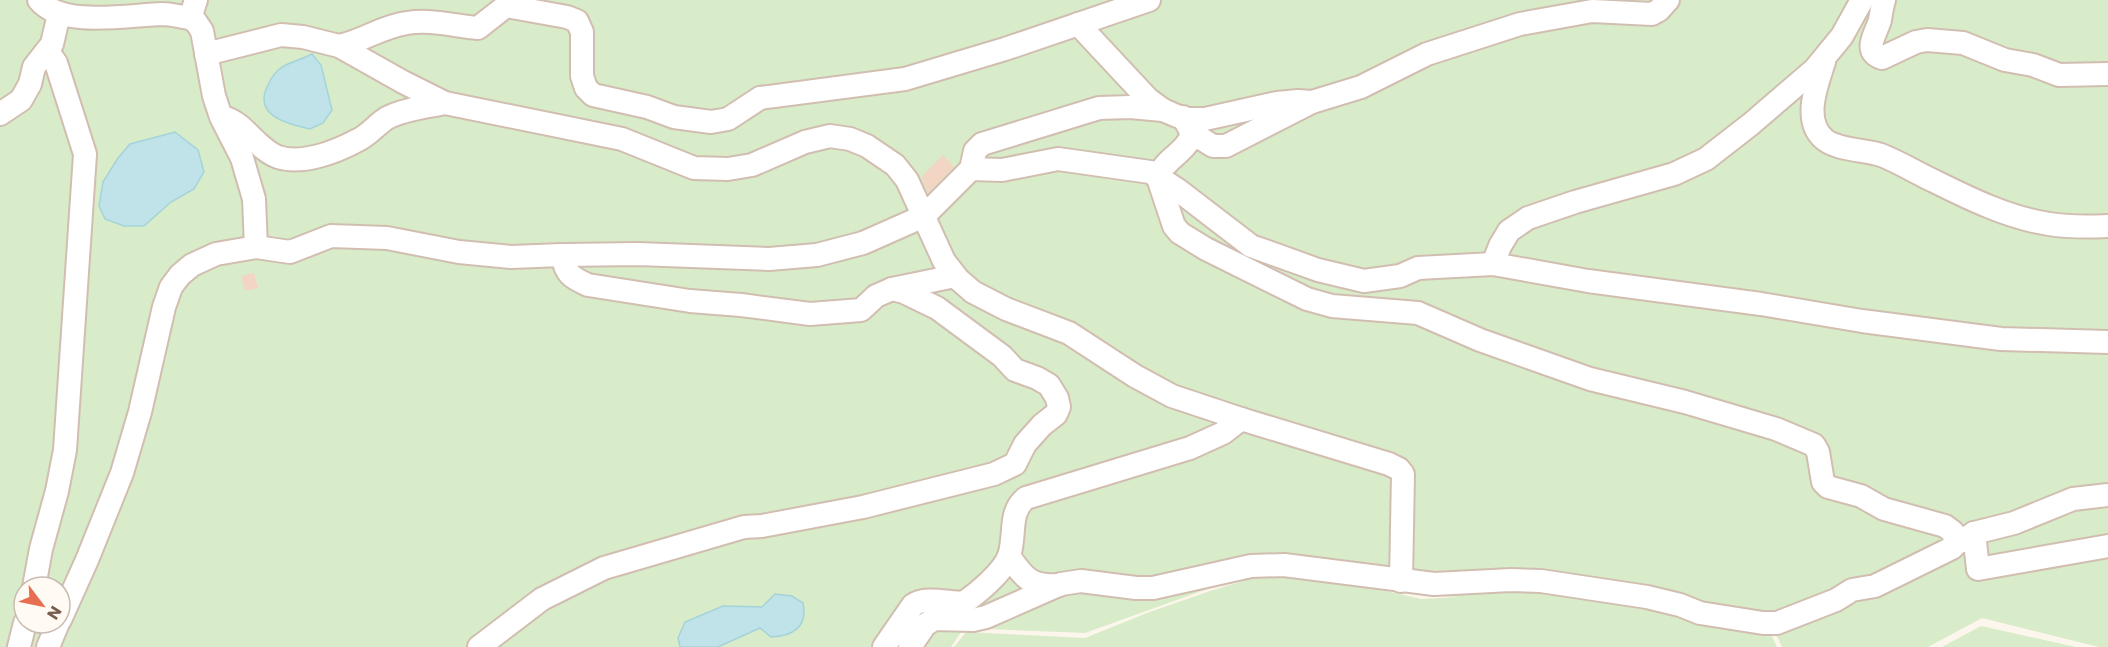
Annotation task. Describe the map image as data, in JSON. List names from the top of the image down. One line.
{"north":"bottom right"}
